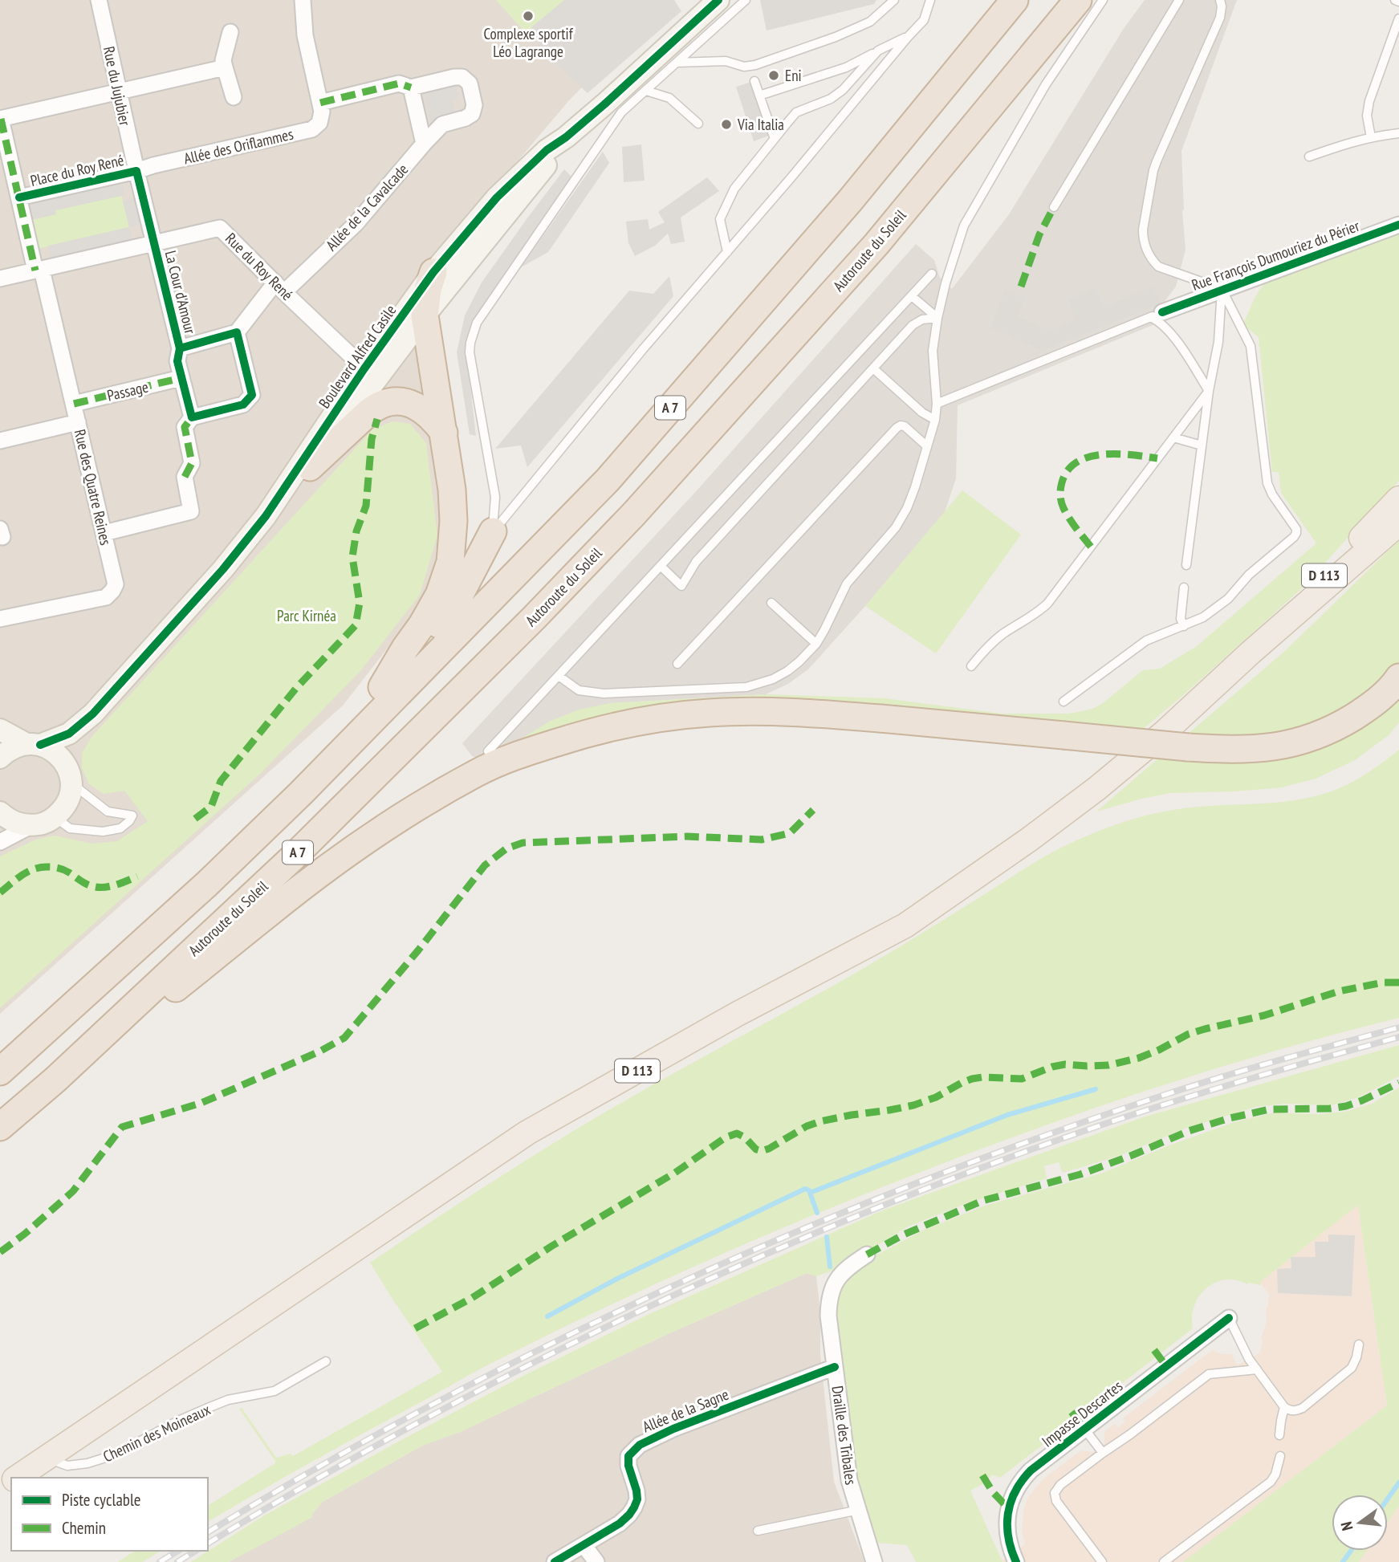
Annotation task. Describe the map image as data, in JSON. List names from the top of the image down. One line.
{"streets":{"highway":["Autoroute du Soleil","A 7"],"main road":["D 113"],"street":["Rue du Jujubier","Allée des Oriflammes","Place du Roy René","Allée de la Cavalcade","Rue François Dumouriez du Périer","Rue du Roy René","La Cour d'Amour","Boulevard Alfred Casile","Passage","Rue des Quatre Reines","Allée de la Sagne","Impasse Descartes","Draille des Tribales"],"lane":["Chemin des Moineaux"]},"crossings":[["Rue du Jujubier","Allée des Oriflammes"],["Rue du Jujubier","Place du Roy René"],["Allée des Oriflammes","Place du Roy René"],["Place du Roy René","Rue du Roy René"],["Place du Roy René","La Cour d'Amour"],["Place du Roy René","Rue des Quatre Reines"],["Allée de la Cavalcade","Rue du Roy René"],["Allée de la Cavalcade","La Cour d'Amour"],["Rue du Roy René","La Cour d'Amour"],["Rue du Roy René","Boulevard Alfred Casile"],["Rue du Roy René","Rue des Quatre Reines"],["La Cour d'Amour","Passage"],["Passage","Rue des Quatre Reines"],["D 113","Chemin des Moineaux"],["Allée de la Sagne","Draille des Tribales"]],"parks":["Parc Kirnéa"],"places":["Complexe sportif Léo Lagrange","Eni","Via Italia"],"legend":["Piste cyclable","Chemin"],"north":"left"}
